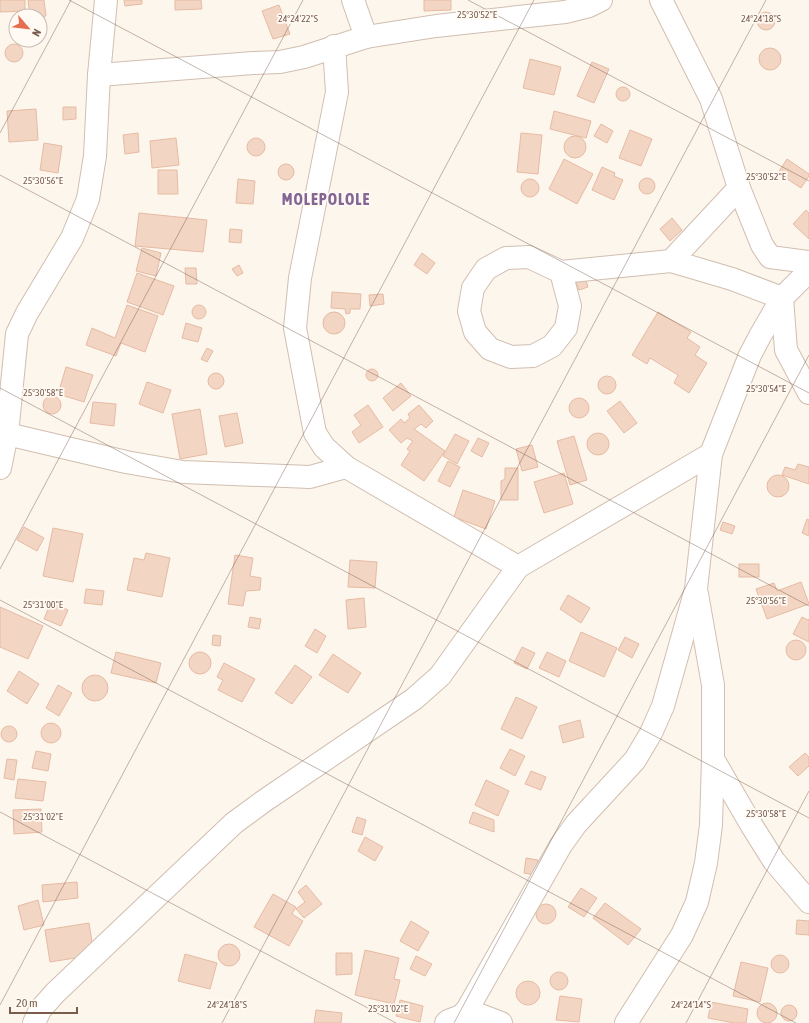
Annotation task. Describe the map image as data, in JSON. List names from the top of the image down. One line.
{"districts":["MOLEPOLOLE"],"scale_bar":"20 m","north":"bottom right","coordinates":["25°30'52\"E","24°24'22\"S","24°24'18\"S","25°30'56\"E","25°30'54\"E","25°30'58\"E","25°31'00\"E","25°31'02\"E","24°24'14\"S"]}
